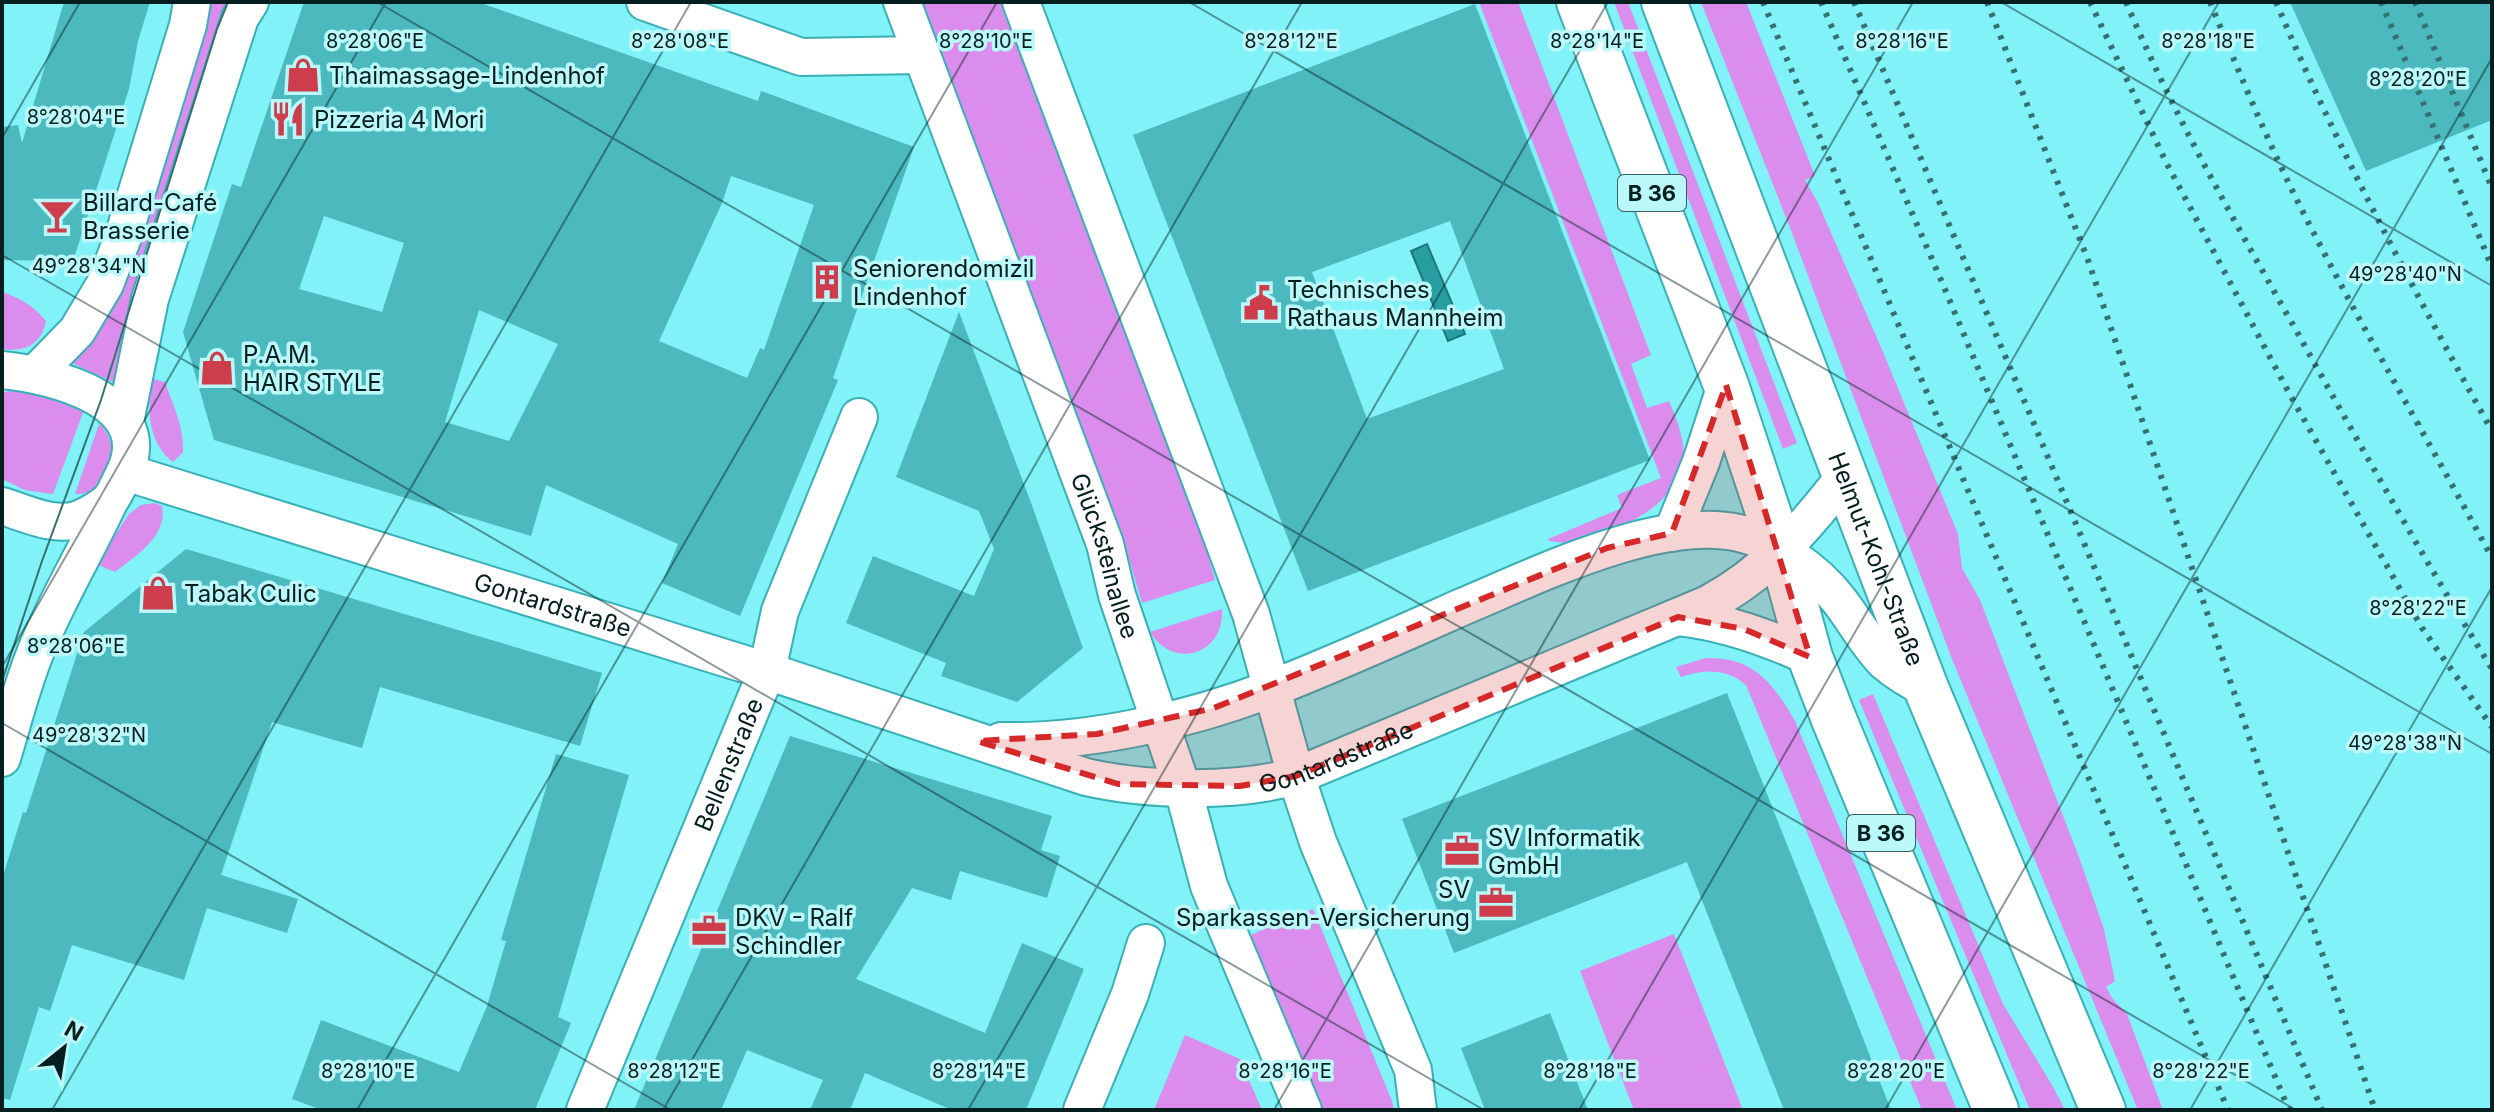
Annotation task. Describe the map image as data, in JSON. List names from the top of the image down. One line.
{"streets":{"main road":["B 36","Helmut-Kohl-Straße"],"street":["Glücksteinallee","Gontardstraße","Bellenstraße"]},"crossings":[["B 36","Gontardstraße"],["Glücksteinallee","Gontardstraße"],["Helmut-Kohl-Straße","Gontardstraße"],["Gontardstraße","Bellenstraße"]],"places":{"shop":["Thaimassage-Lindenhof","P.A.M. HAIR STYLE","Tabak Culic"],"restaurant":["Pizzeria 4 Mori"],"bar":["Billard-Café Brasserie"],"building":["Seniorendomizil Lindenhof"],"public building":["Technisches Rathaus Mannheim"],"office":["SV Informatik GmbH","SV Sparkassen-Versicherung","DKV - Ralf Schindler"]},"north":"top right","coordinates":["8°28'06\"E","8°28'08\"E","8°28'12\"E","8°28'14\"E","8°28'18\"E","8°28'10\"E","8°28'16\"E","8°28'20\"E","8°28'04\"E","49°28'34\"N","49°28'40\"N","8°28'22\"E","49°28'32\"N","49°28'38\"N"]}
